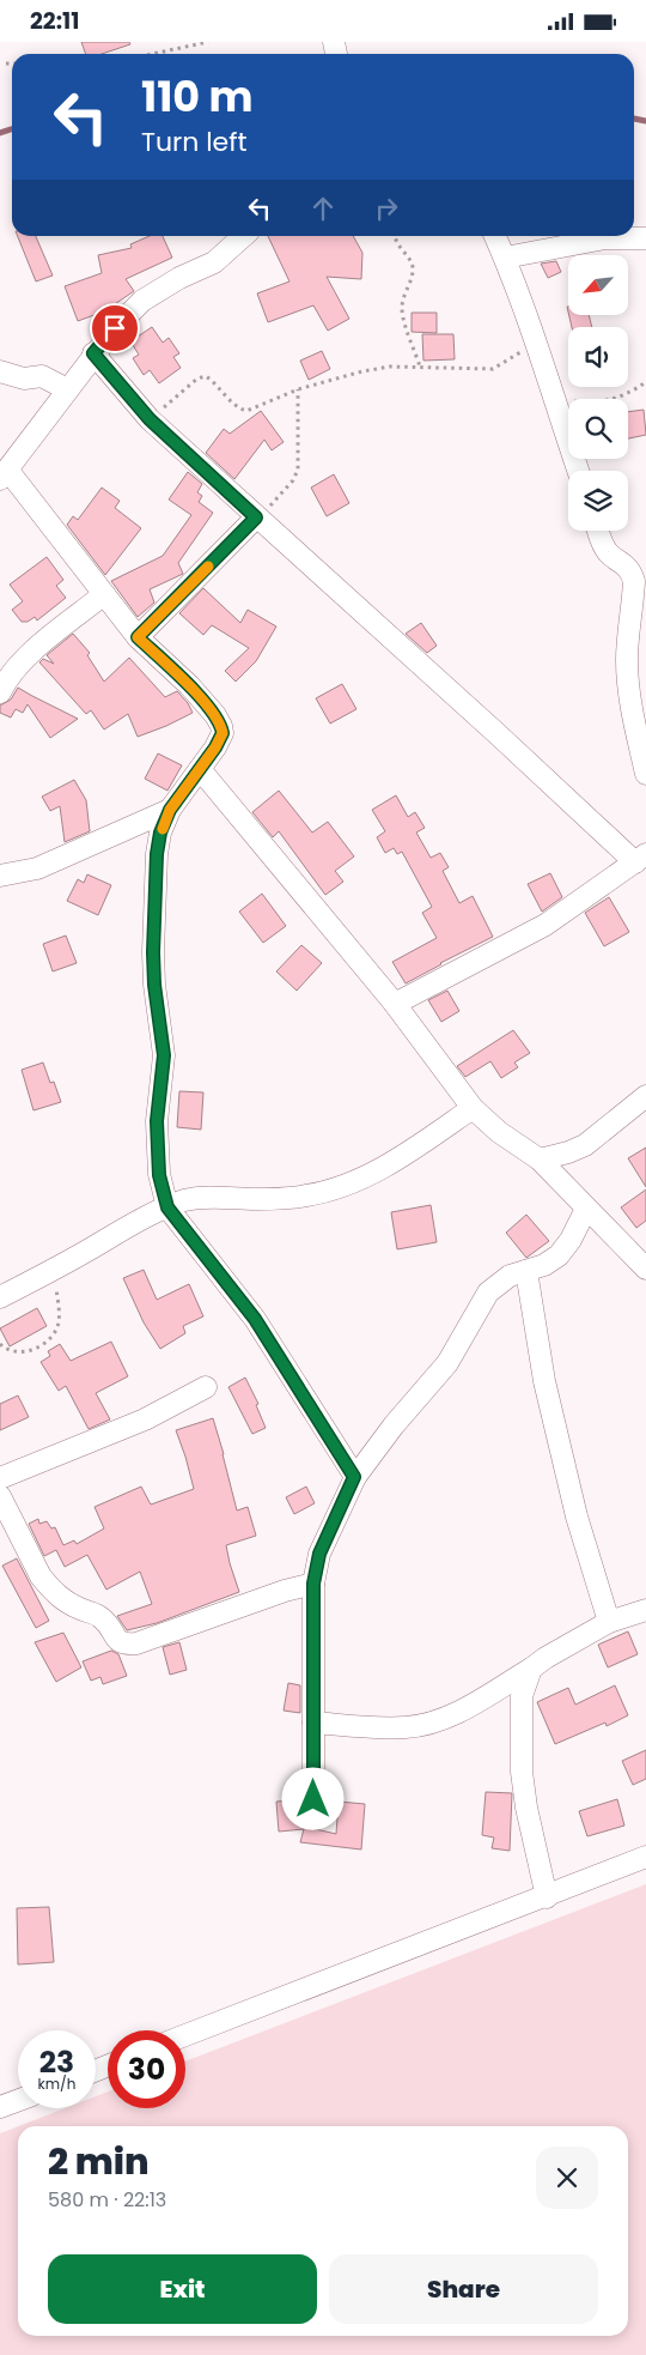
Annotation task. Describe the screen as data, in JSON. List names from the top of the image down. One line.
{"north":"bottom left","page":{"status":"22:11","turn":["110 m","Turn left"],"speed":"23 km/h","limit":"30","heading":["2 min","580 m · 22:13"],"buttons":["Exit","Share"]}}
